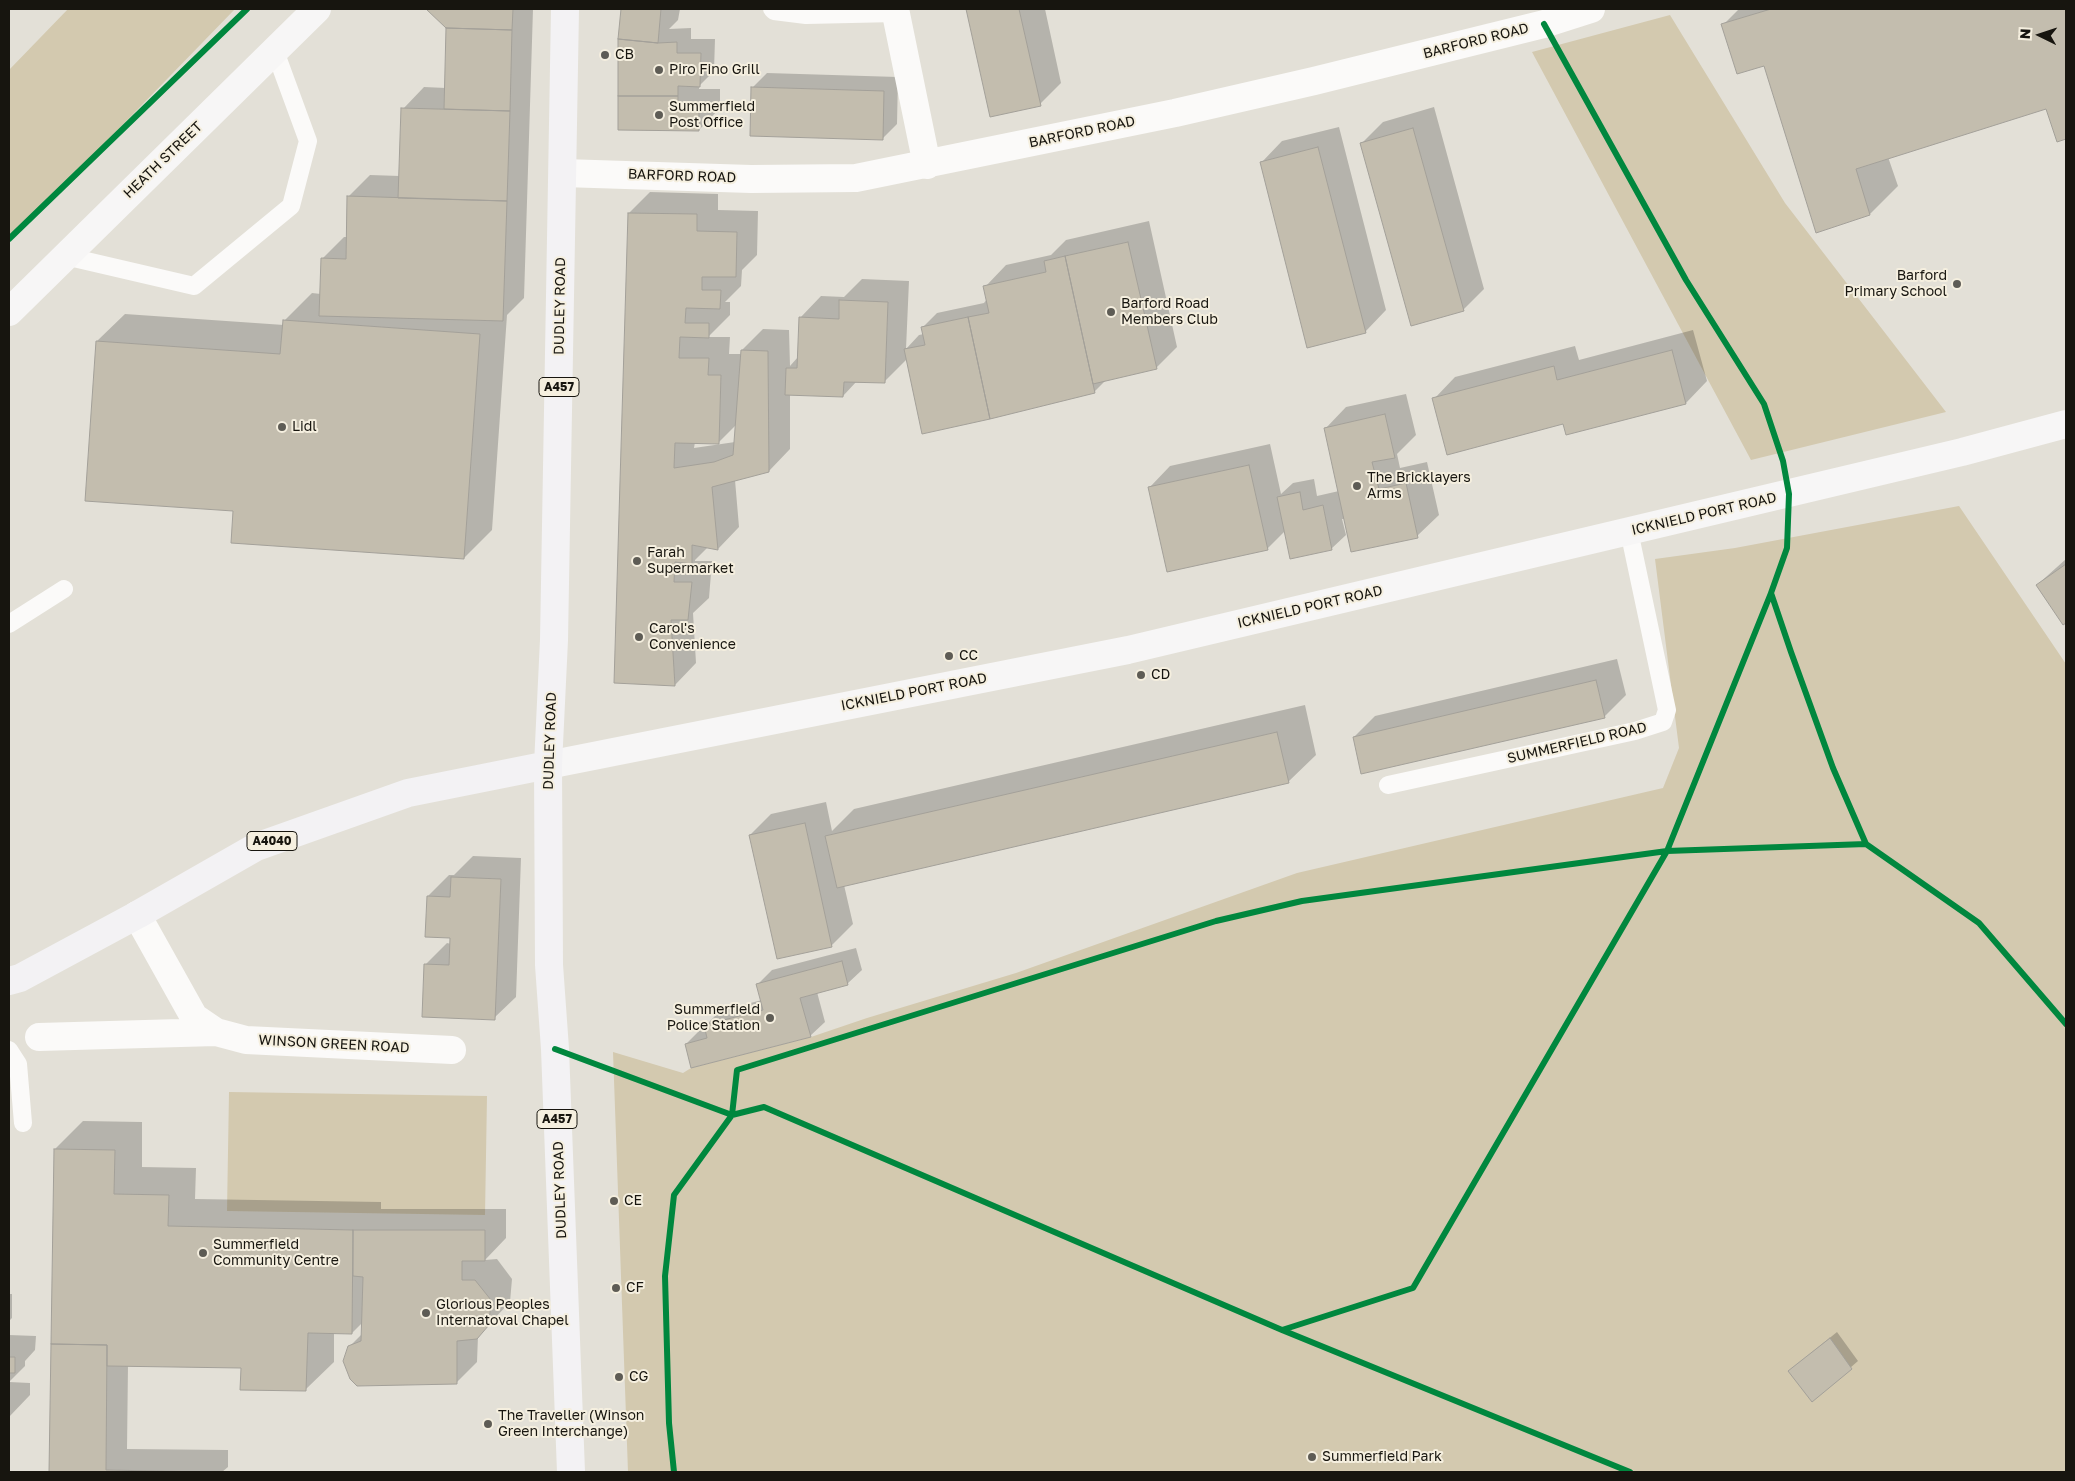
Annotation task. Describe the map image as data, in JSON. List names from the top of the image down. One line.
{"streets":{"main road":["HEATH STREET","DUDLEY ROAD","A457","ICKNIELD PORT ROAD","A4040"],"street":["BARFORD ROAD","WINSON GREEN ROAD"],"lane":["SUMMERFIELD ROAD"]},"crossings":[["BARFORD ROAD","DUDLEY ROAD"],["DUDLEY ROAD","ICKNIELD PORT ROAD"],["DUDLEY ROAD","A4040"],["ICKNIELD PORT ROAD","SUMMERFIELD ROAD"],["ICKNIELD PORT ROAD","A4040"],["A4040","WINSON GREEN ROAD"]],"places":["CB","Piro Fino Grill","Summerfield Post Office","Barford Primary School","Barford Road Members Club","Lidl","The Bricklayers Arms","Farah Supermarket","Carol's Convenience","CC","CD","Summerfield Police Station","CE","Summerfield Community Centre","CF","Glorious Peoples Internatoval Chapel","CG","The Traveller (Winson Green Interchange)","Summerfield Park"],"north":"left"}
